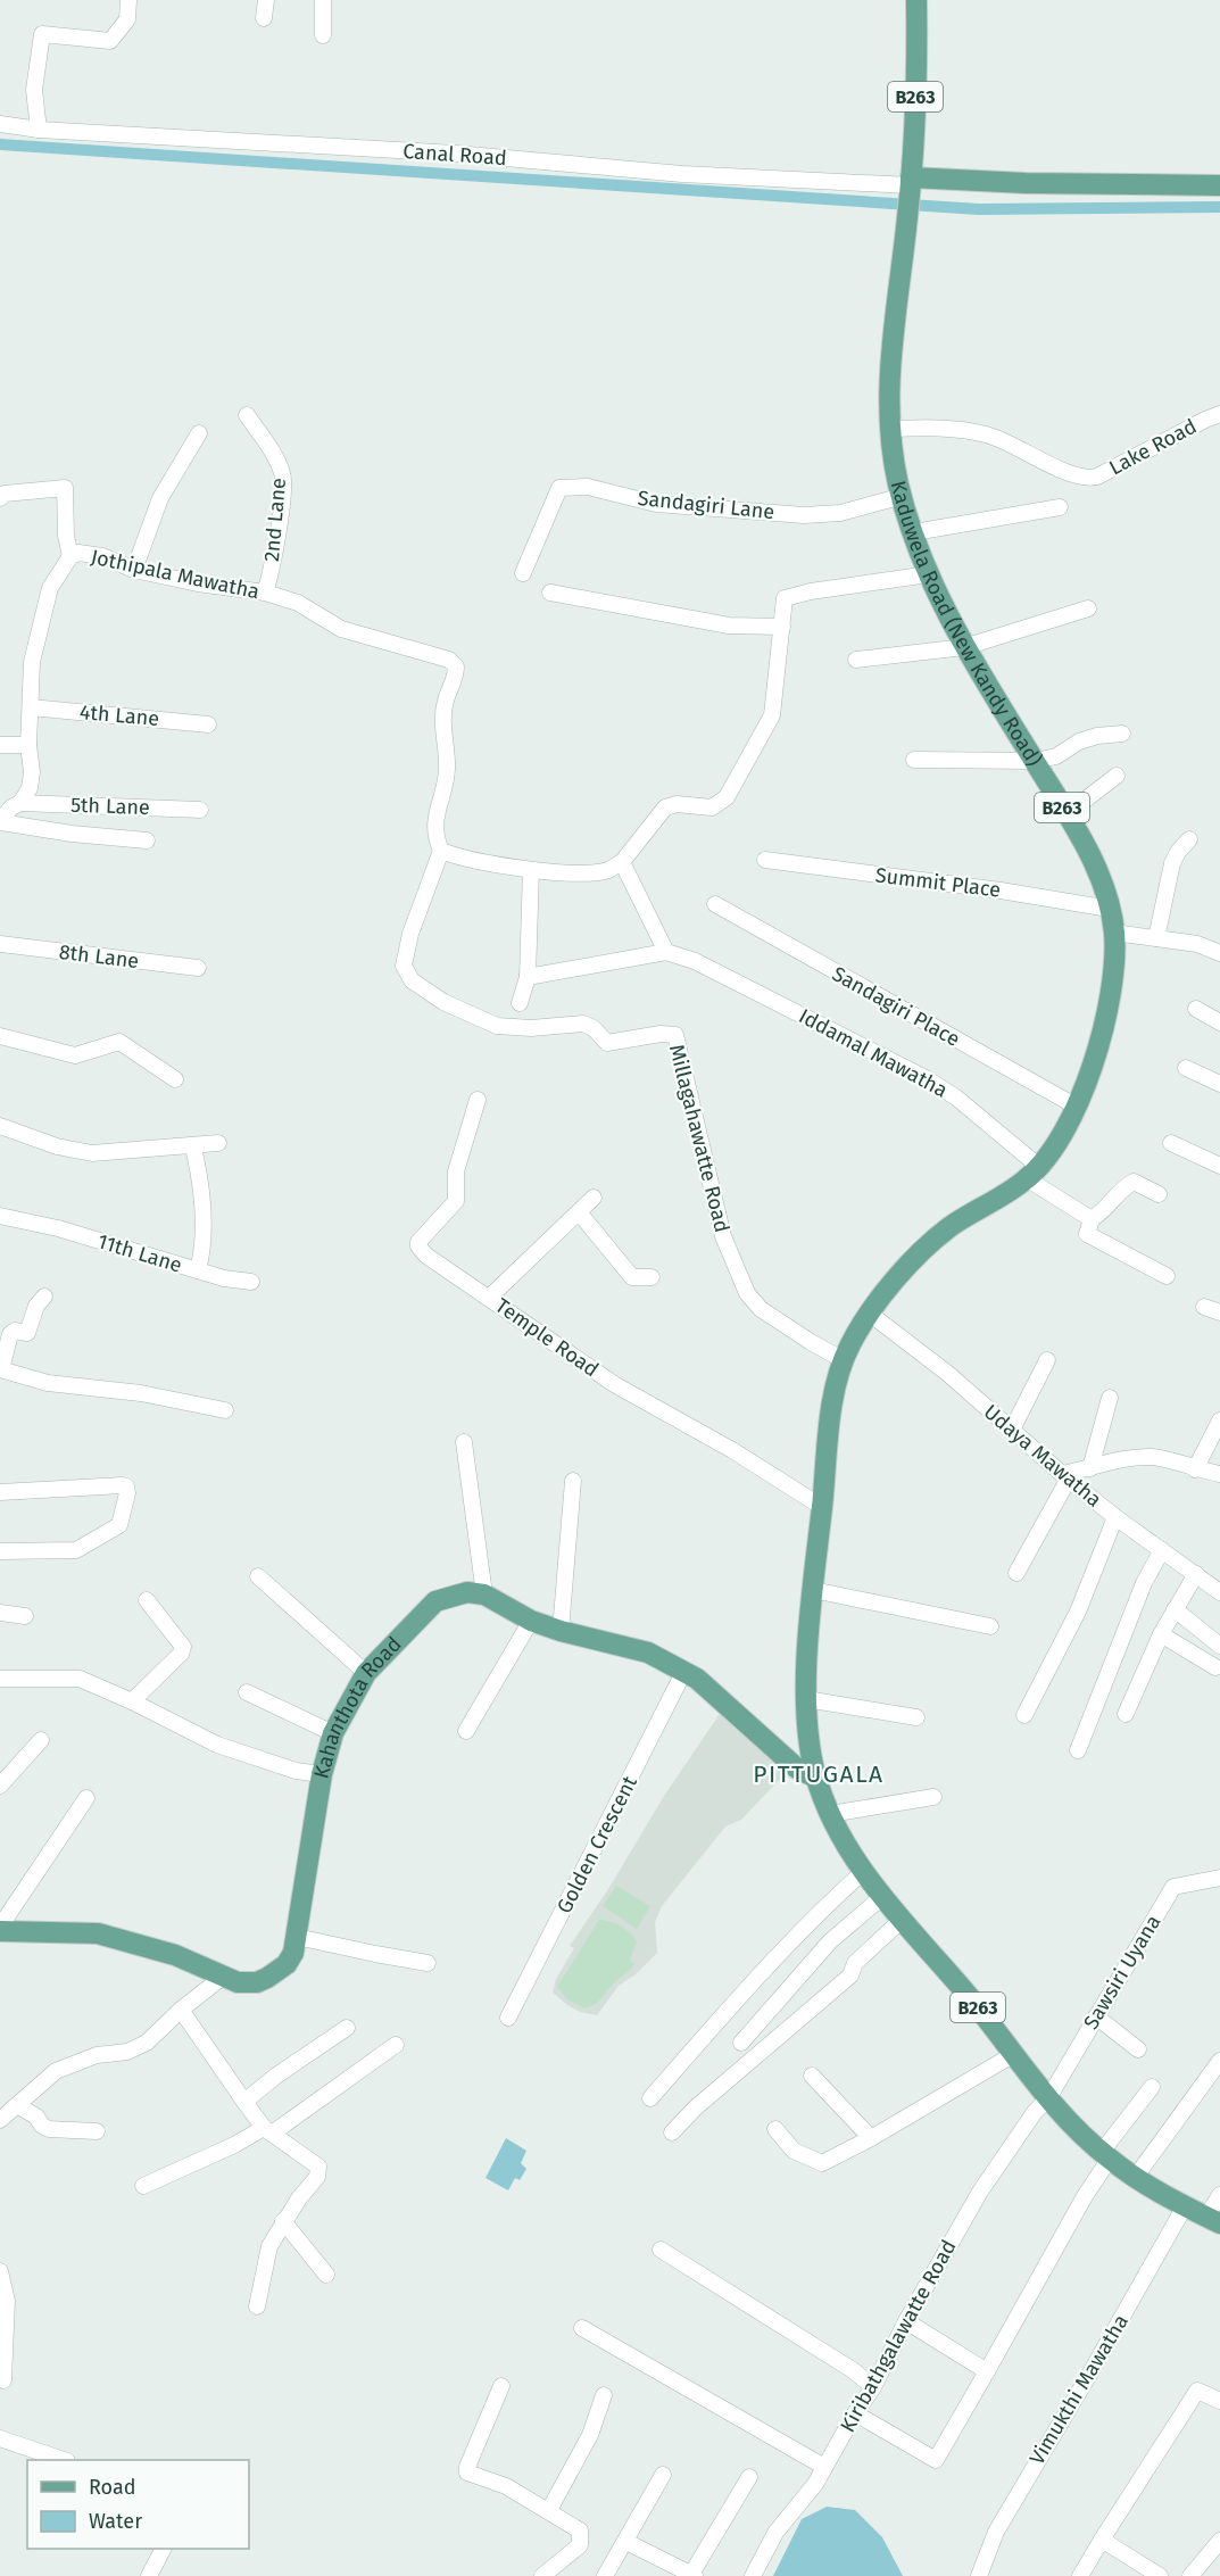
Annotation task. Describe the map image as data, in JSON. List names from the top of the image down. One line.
{"streets":{"main road":["B263","Kaduwela Road (New Kandy Road)","Kahanthota Road"],"street":["Canal Road","Lake Road","Sandagiri Lane","2nd Lane","Jothipala Mawatha","4th Lane","5th Lane","Summit Place","8th Lane","Sandagiri Place","Iddamal Mawatha","Millagahawatte Road","11th Lane","Temple Road","Udaya Mawatha","Golden Crescent","Sawsiri Uyana","Kiribathgalawatte Road","Vimukthi Mawatha"]},"crossings":[["Canal Road","Kaduwela Road (New Kandy Road)"],["Lake Road","Kaduwela Road (New Kandy Road)"],["Sandagiri Lane","Kaduwela Road (New Kandy Road)"],["2nd Lane","Jothipala Mawatha"],["Jothipala Mawatha","4th Lane"],["Jothipala Mawatha","5th Lane"],["Jothipala Mawatha","Millagahawatte Road"],["Kaduwela Road (New Kandy Road)","Summit Place"],["Kaduwela Road (New Kandy Road)","Sandagiri Place"],["Kaduwela Road (New Kandy Road)","Iddamal Mawatha"],["Kaduwela Road (New Kandy Road)","Millagahawatte Road"],["Kaduwela Road (New Kandy Road)","Temple Road"],["Kaduwela Road (New Kandy Road)","Udaya Mawatha"],["Kaduwela Road (New Kandy Road)","Sawsiri Uyana"],["Kaduwela Road (New Kandy Road)","Kiribathgalawatte Road"],["Kaduwela Road (New Kandy Road)","Vimukthi Mawatha"],["Sawsiri Uyana","Kiribathgalawatte Road"]],"districts":["PITTUGALA"],"legend":["Road","Water"]}
